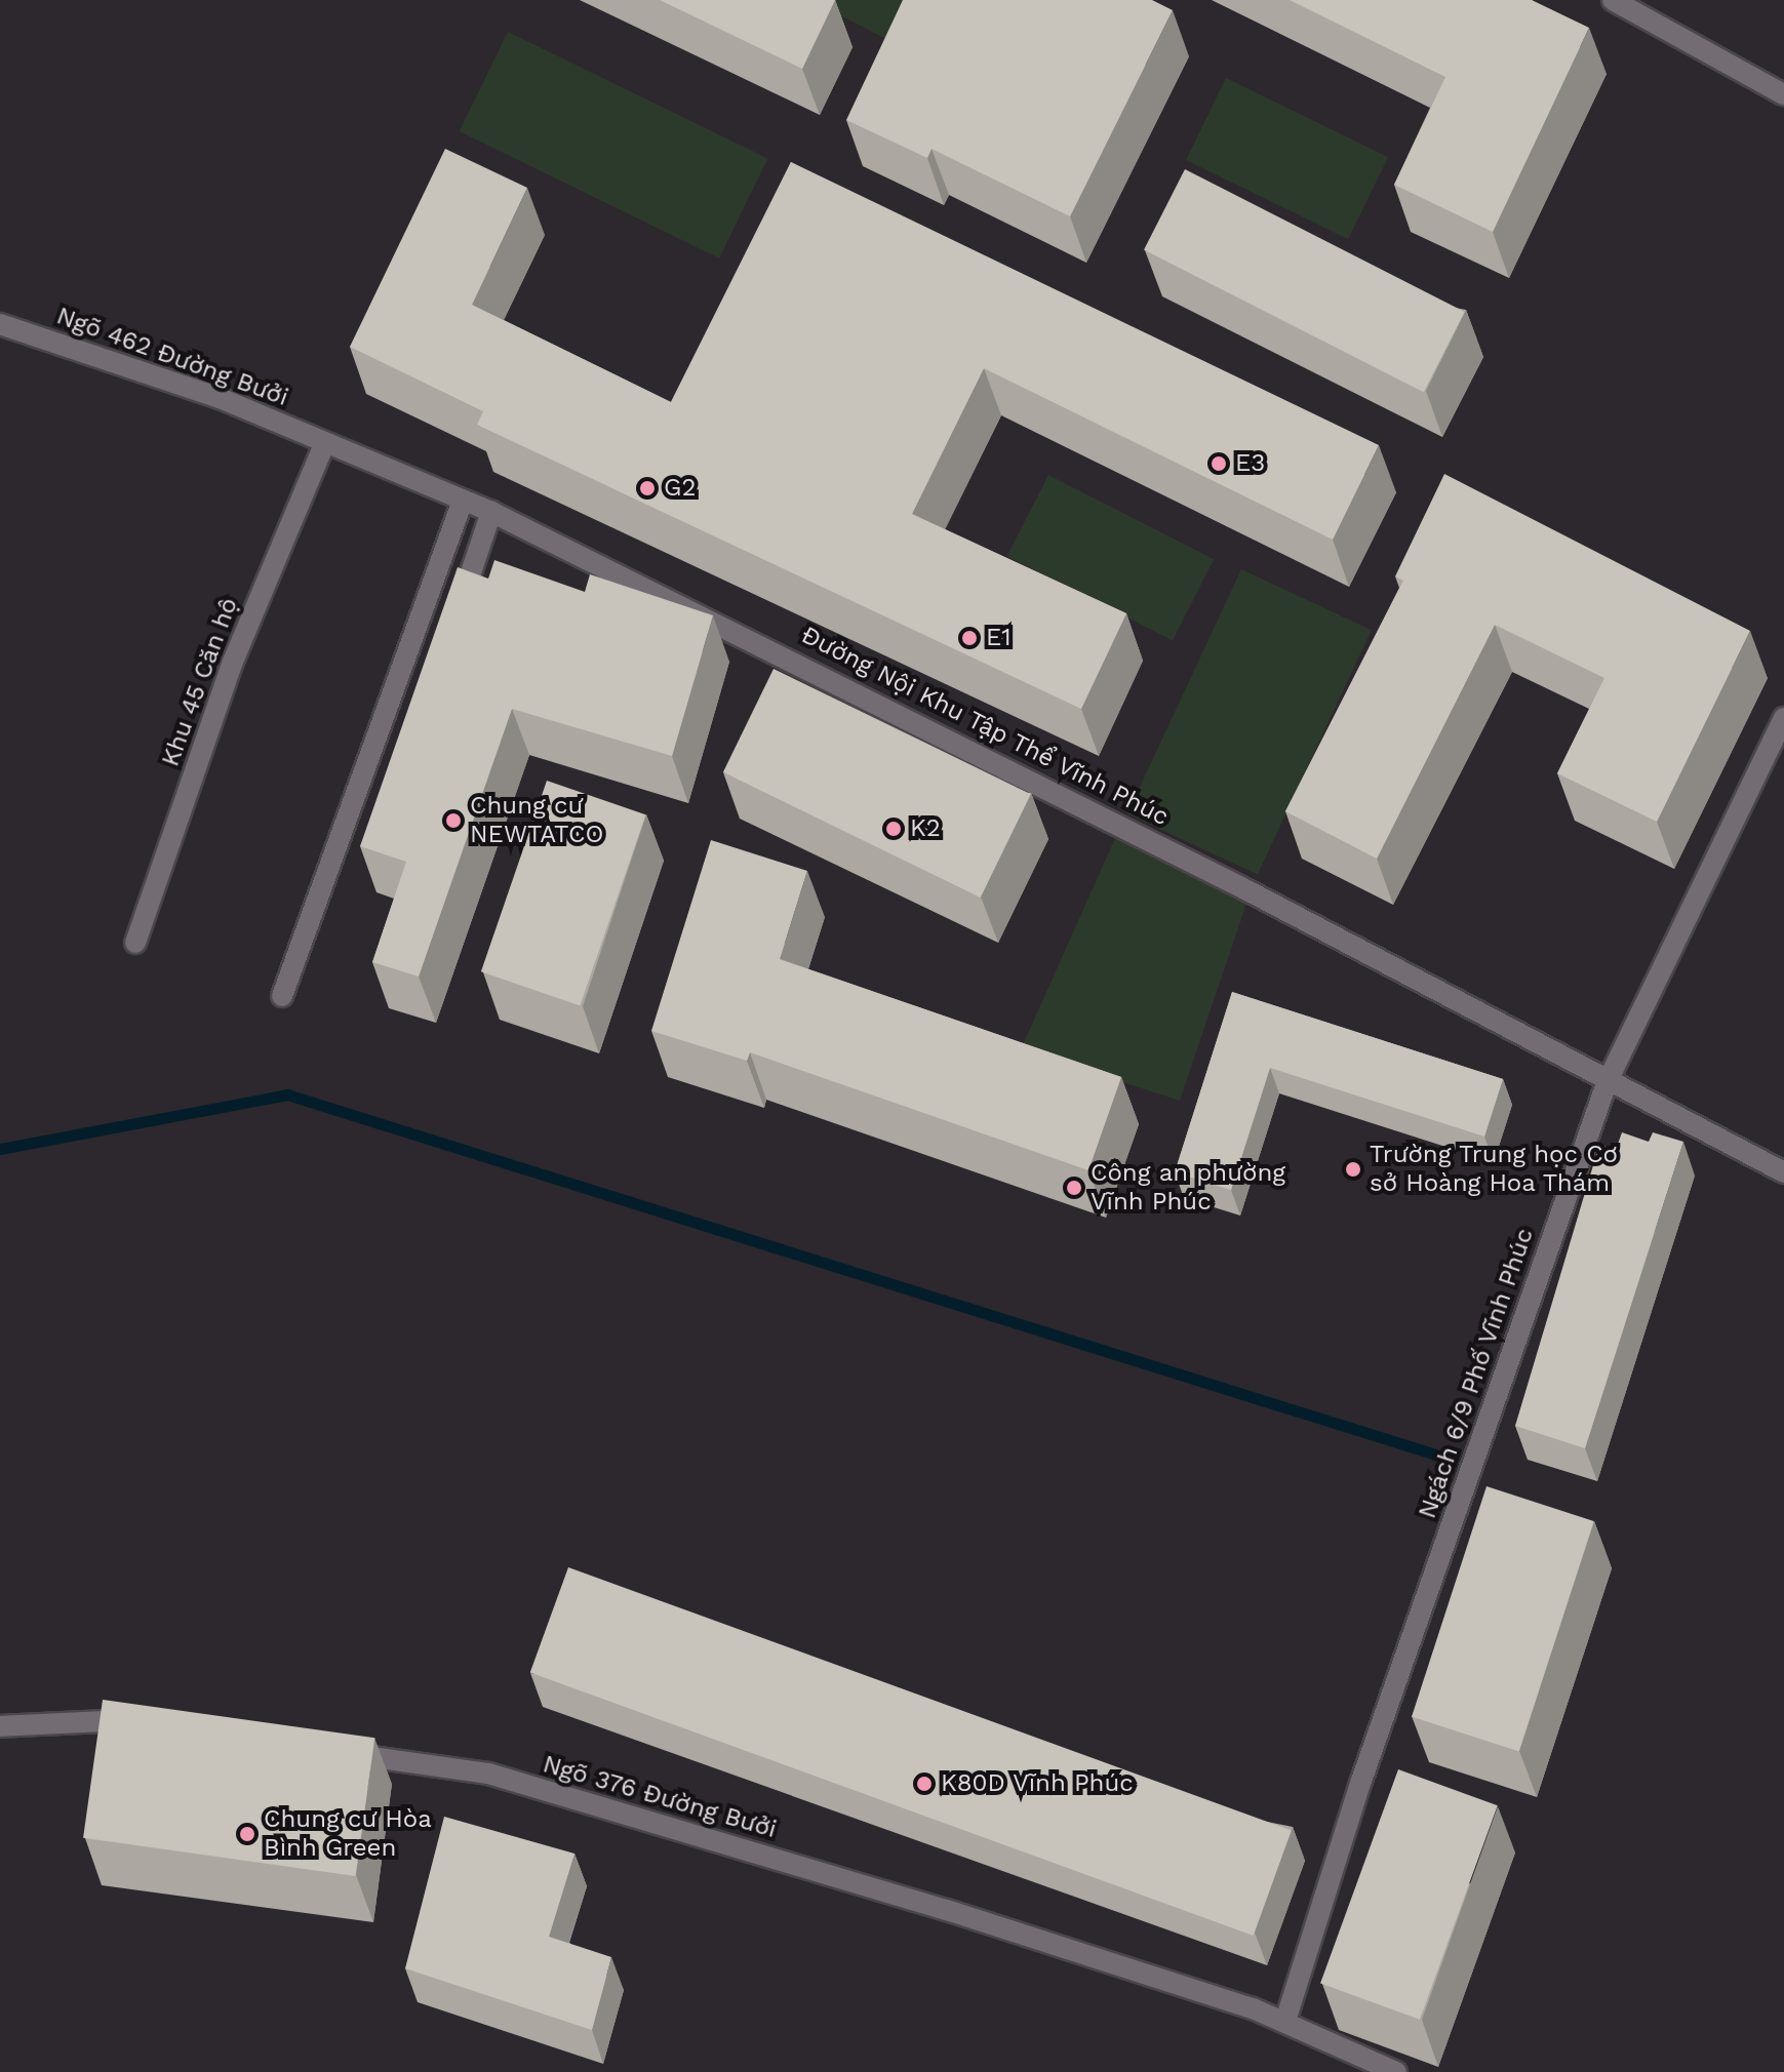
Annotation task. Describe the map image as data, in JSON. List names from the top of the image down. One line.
{"streets":{"street":["Ngõ 462 Đường Bưởi","Khu 45 Căn hộ","Đường Nội Khu Tập Thể Vĩnh Phúc","Ngách 6/9 Phố Vĩnh Phúc","Ngõ 376 Đường Bưởi"]},"crossings":[["Ngõ 462 Đường Bưởi","Khu 45 Căn hộ"],["Ngõ 462 Đường Bưởi","Đường Nội Khu Tập Thể Vĩnh Phúc"],["Khu 45 Căn hộ","Đường Nội Khu Tập Thể Vĩnh Phúc"],["Đường Nội Khu Tập Thể Vĩnh Phúc","Ngách 6/9 Phố Vĩnh Phúc"],["Ngách 6/9 Phố Vĩnh Phúc","Ngõ 376 Đường Bưởi"]],"places":["E3","G2","E1","Chung cư NEWTATCO","K2","Trường Trung học Cơ sở Hoàng Hoa Thám","Công an phường Vĩnh Phúc","K80D Vĩnh Phúc","Chung cư Hòa Bình Green"]}
